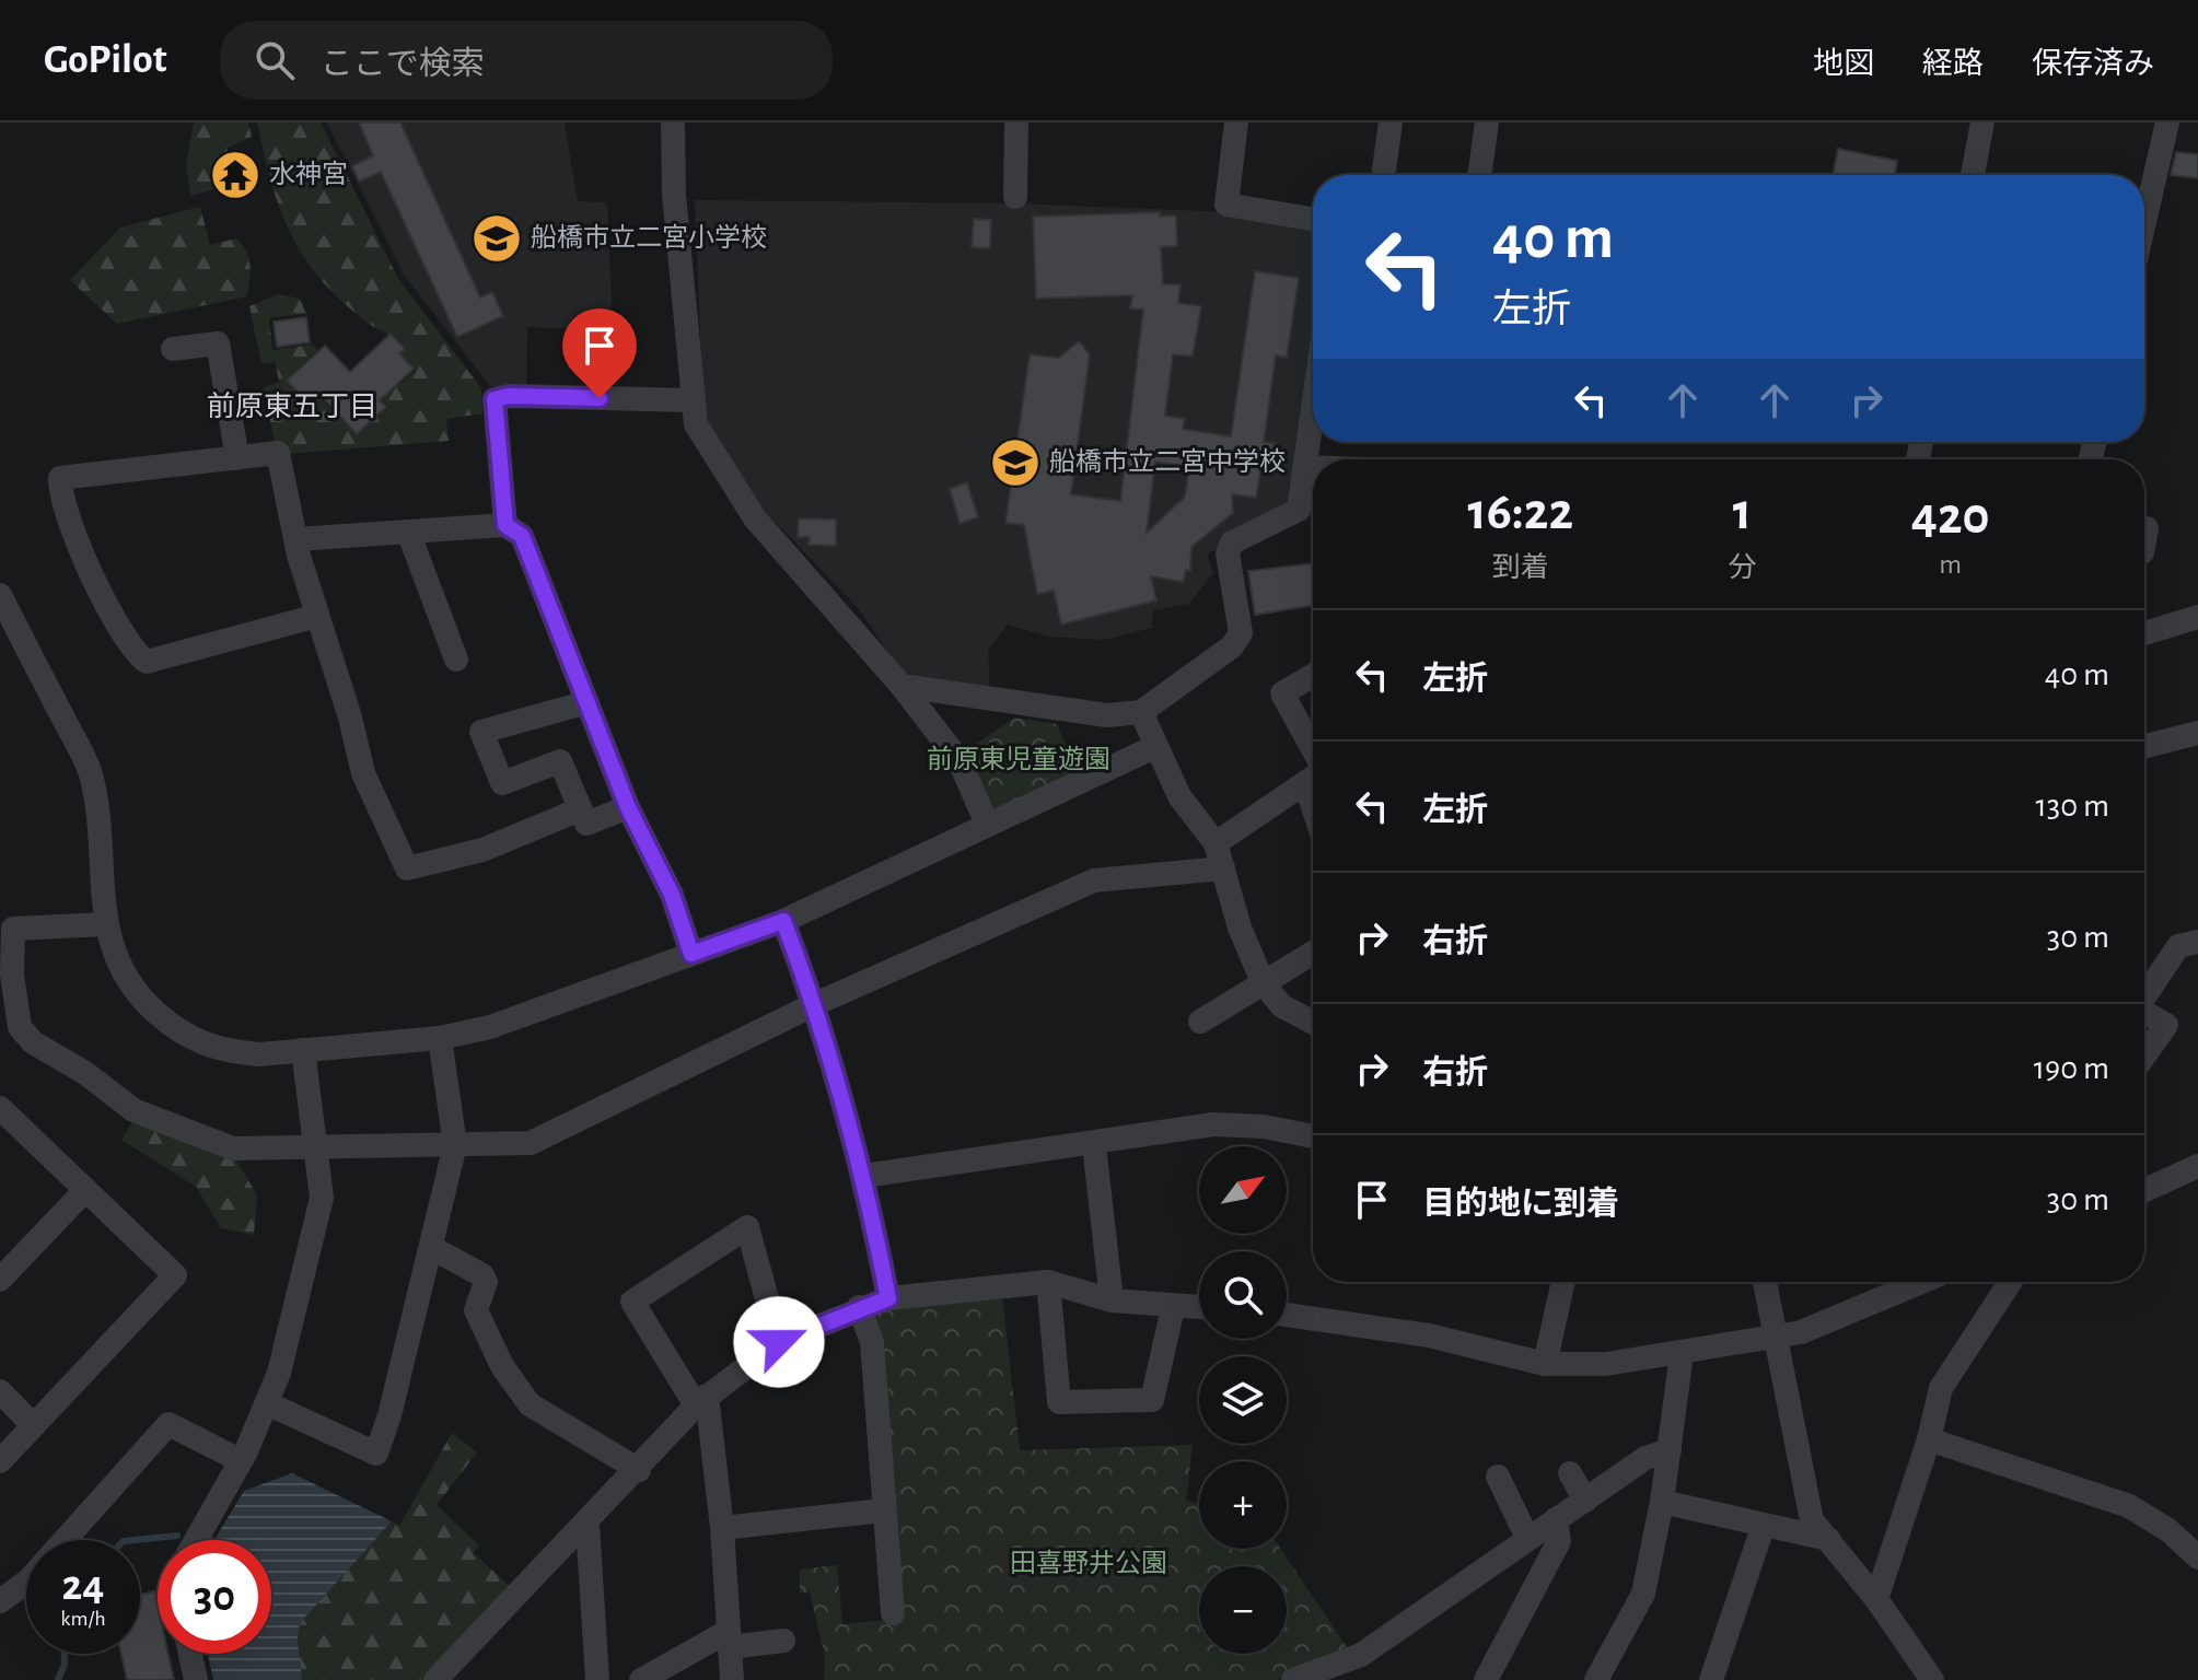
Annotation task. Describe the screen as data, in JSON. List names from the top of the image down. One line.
{"districts":["前原東五丁目"],"parks":["前原東児童遊園","田喜野井公園"],"places":{"temple":["水神宮"],"school or university":["船橋市立二宮小学校","船橋市立二宮中学校"]},"north":"top right","page":{"header":"GoPilot","search":"ここで検索","nav":["地図","経路","保存済み"],"turn":["40 m","左折"],"eta":["16:22","到着","1","分","420","m"],"list":[{"name":"左折","value":"40 m"},{"name":"左折","value":"130 m"},{"name":"右折","value":"30 m"},{"name":"右折","value":"190 m"},{"name":"目的地に到着","value":"30 m"}],"map_buttons":["+","−"],"speed":"24 km/h","limit":"30"}}
